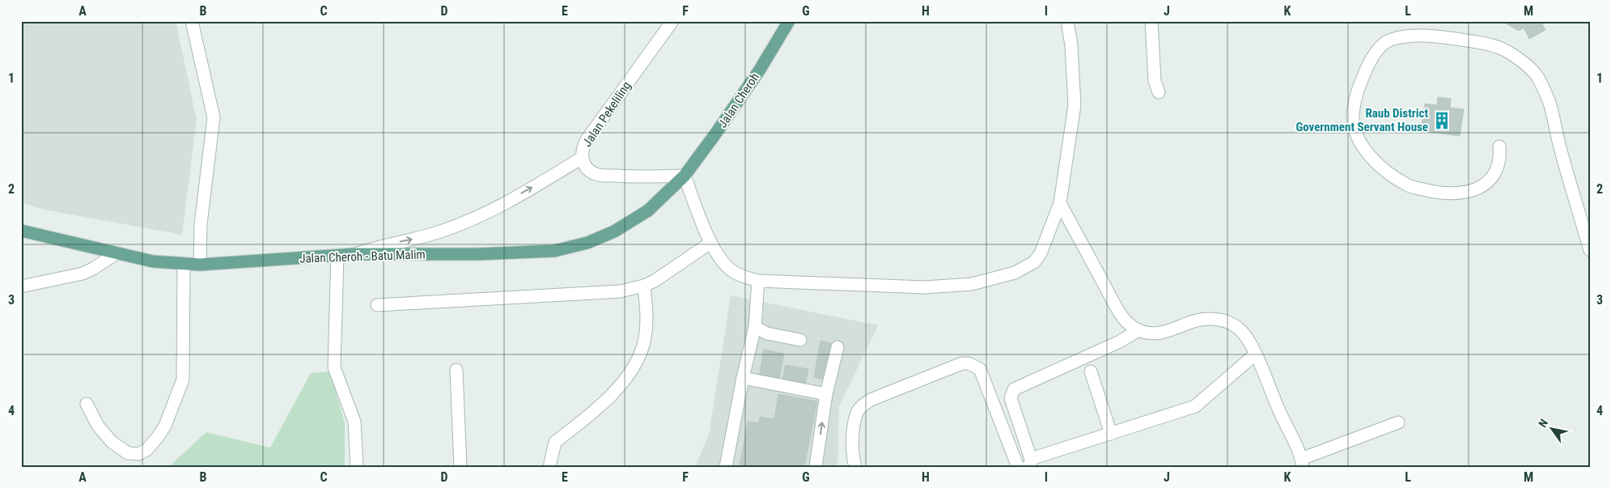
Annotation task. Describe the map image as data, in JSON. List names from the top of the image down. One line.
{"streets":{"main road":["Jalan Cheroh","Jalan Cheroh - Batu Malim"],"street":["Jalan Pekeliling"]},"crossings":[["Jalan Cheroh","Jalan Pekeliling"],["Jalan Cheroh","Jalan Cheroh - Batu Malim"],["Jalan Pekeliling","Jalan Cheroh - Batu Malim"]],"places":{"building":["Raub District Government Servant House"]},"north":"top left","grid":{"columns":["A","B","C","D","E","F","G","H","I","J","K","L","M"],"rows":["1","2","3","4"]}}
